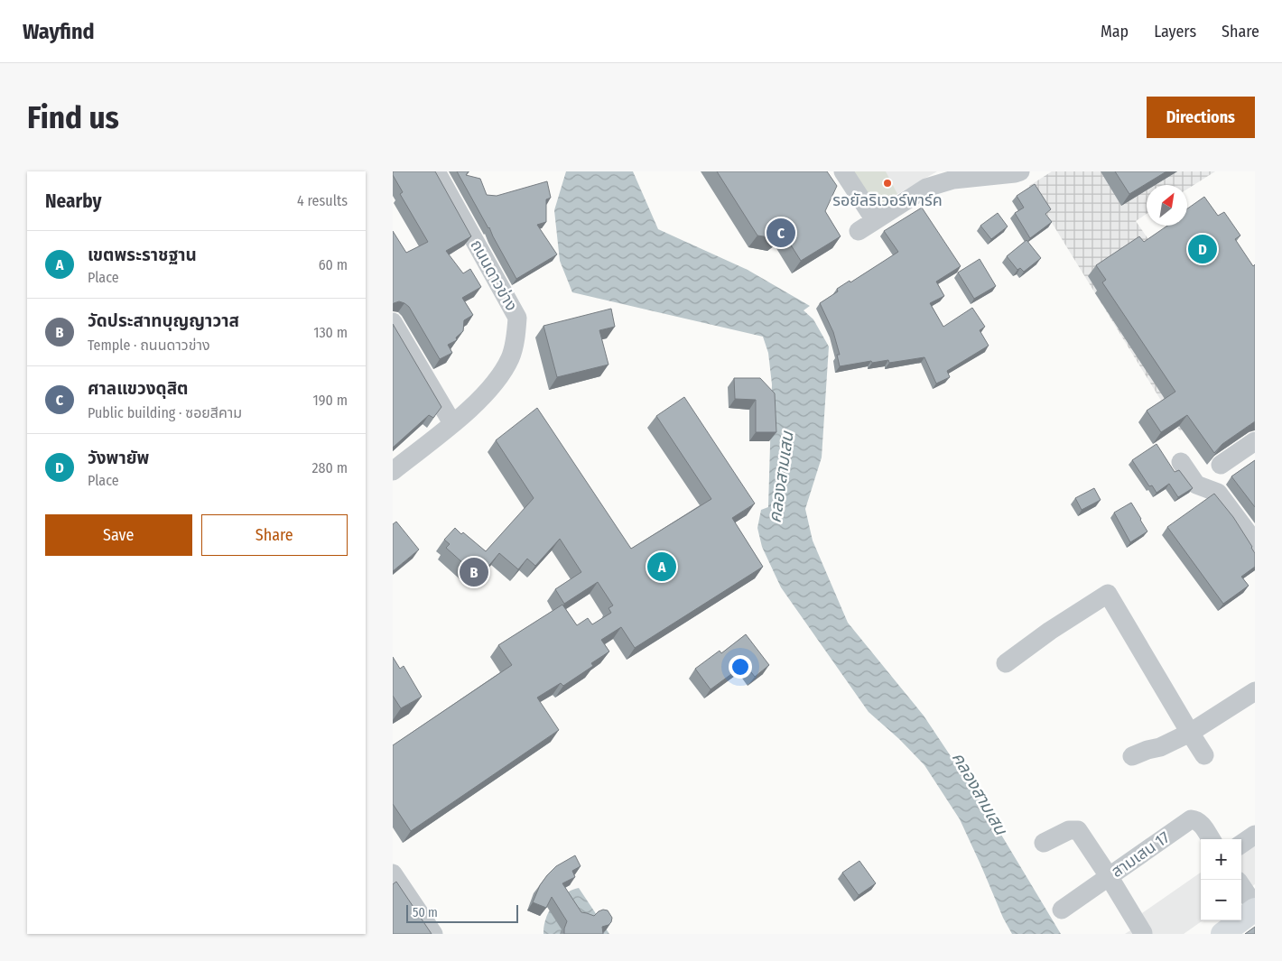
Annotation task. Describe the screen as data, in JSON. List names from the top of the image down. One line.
{"streets":{"street":["ถนนดาวข่าง","สามเสน 17"]},"water":["คลองสามเสน"],"places":["รอยัลริเวอร์พาร์ค"],"scale_bar":"50 m","north":"top right","page":{"header":"Wayfind","nav":["Map","Layers","Share"],"buttons":["Directions",["Save","Share"]],"title":"Find us","heading":["Nearby","4 results"],"pins":["C","D","A","B"],"list":[{"mark":"A","name":"เขตพระราชฐาน","note":"Place","value":"60 m"},{"mark":"B","name":"วัดประสาทบุญญาวาส","note":"Temple · ถนนดาวข่าง","value":"130 m"},{"mark":"C","name":"ศาลแขวงดุสิต","note":"Public building · ซอยสีคาม","value":"190 m"},{"mark":"D","name":"วังพายัพ","note":"Place","value":"280 m"}],"map_buttons":["+","−"],"scale":"50 m"}}
